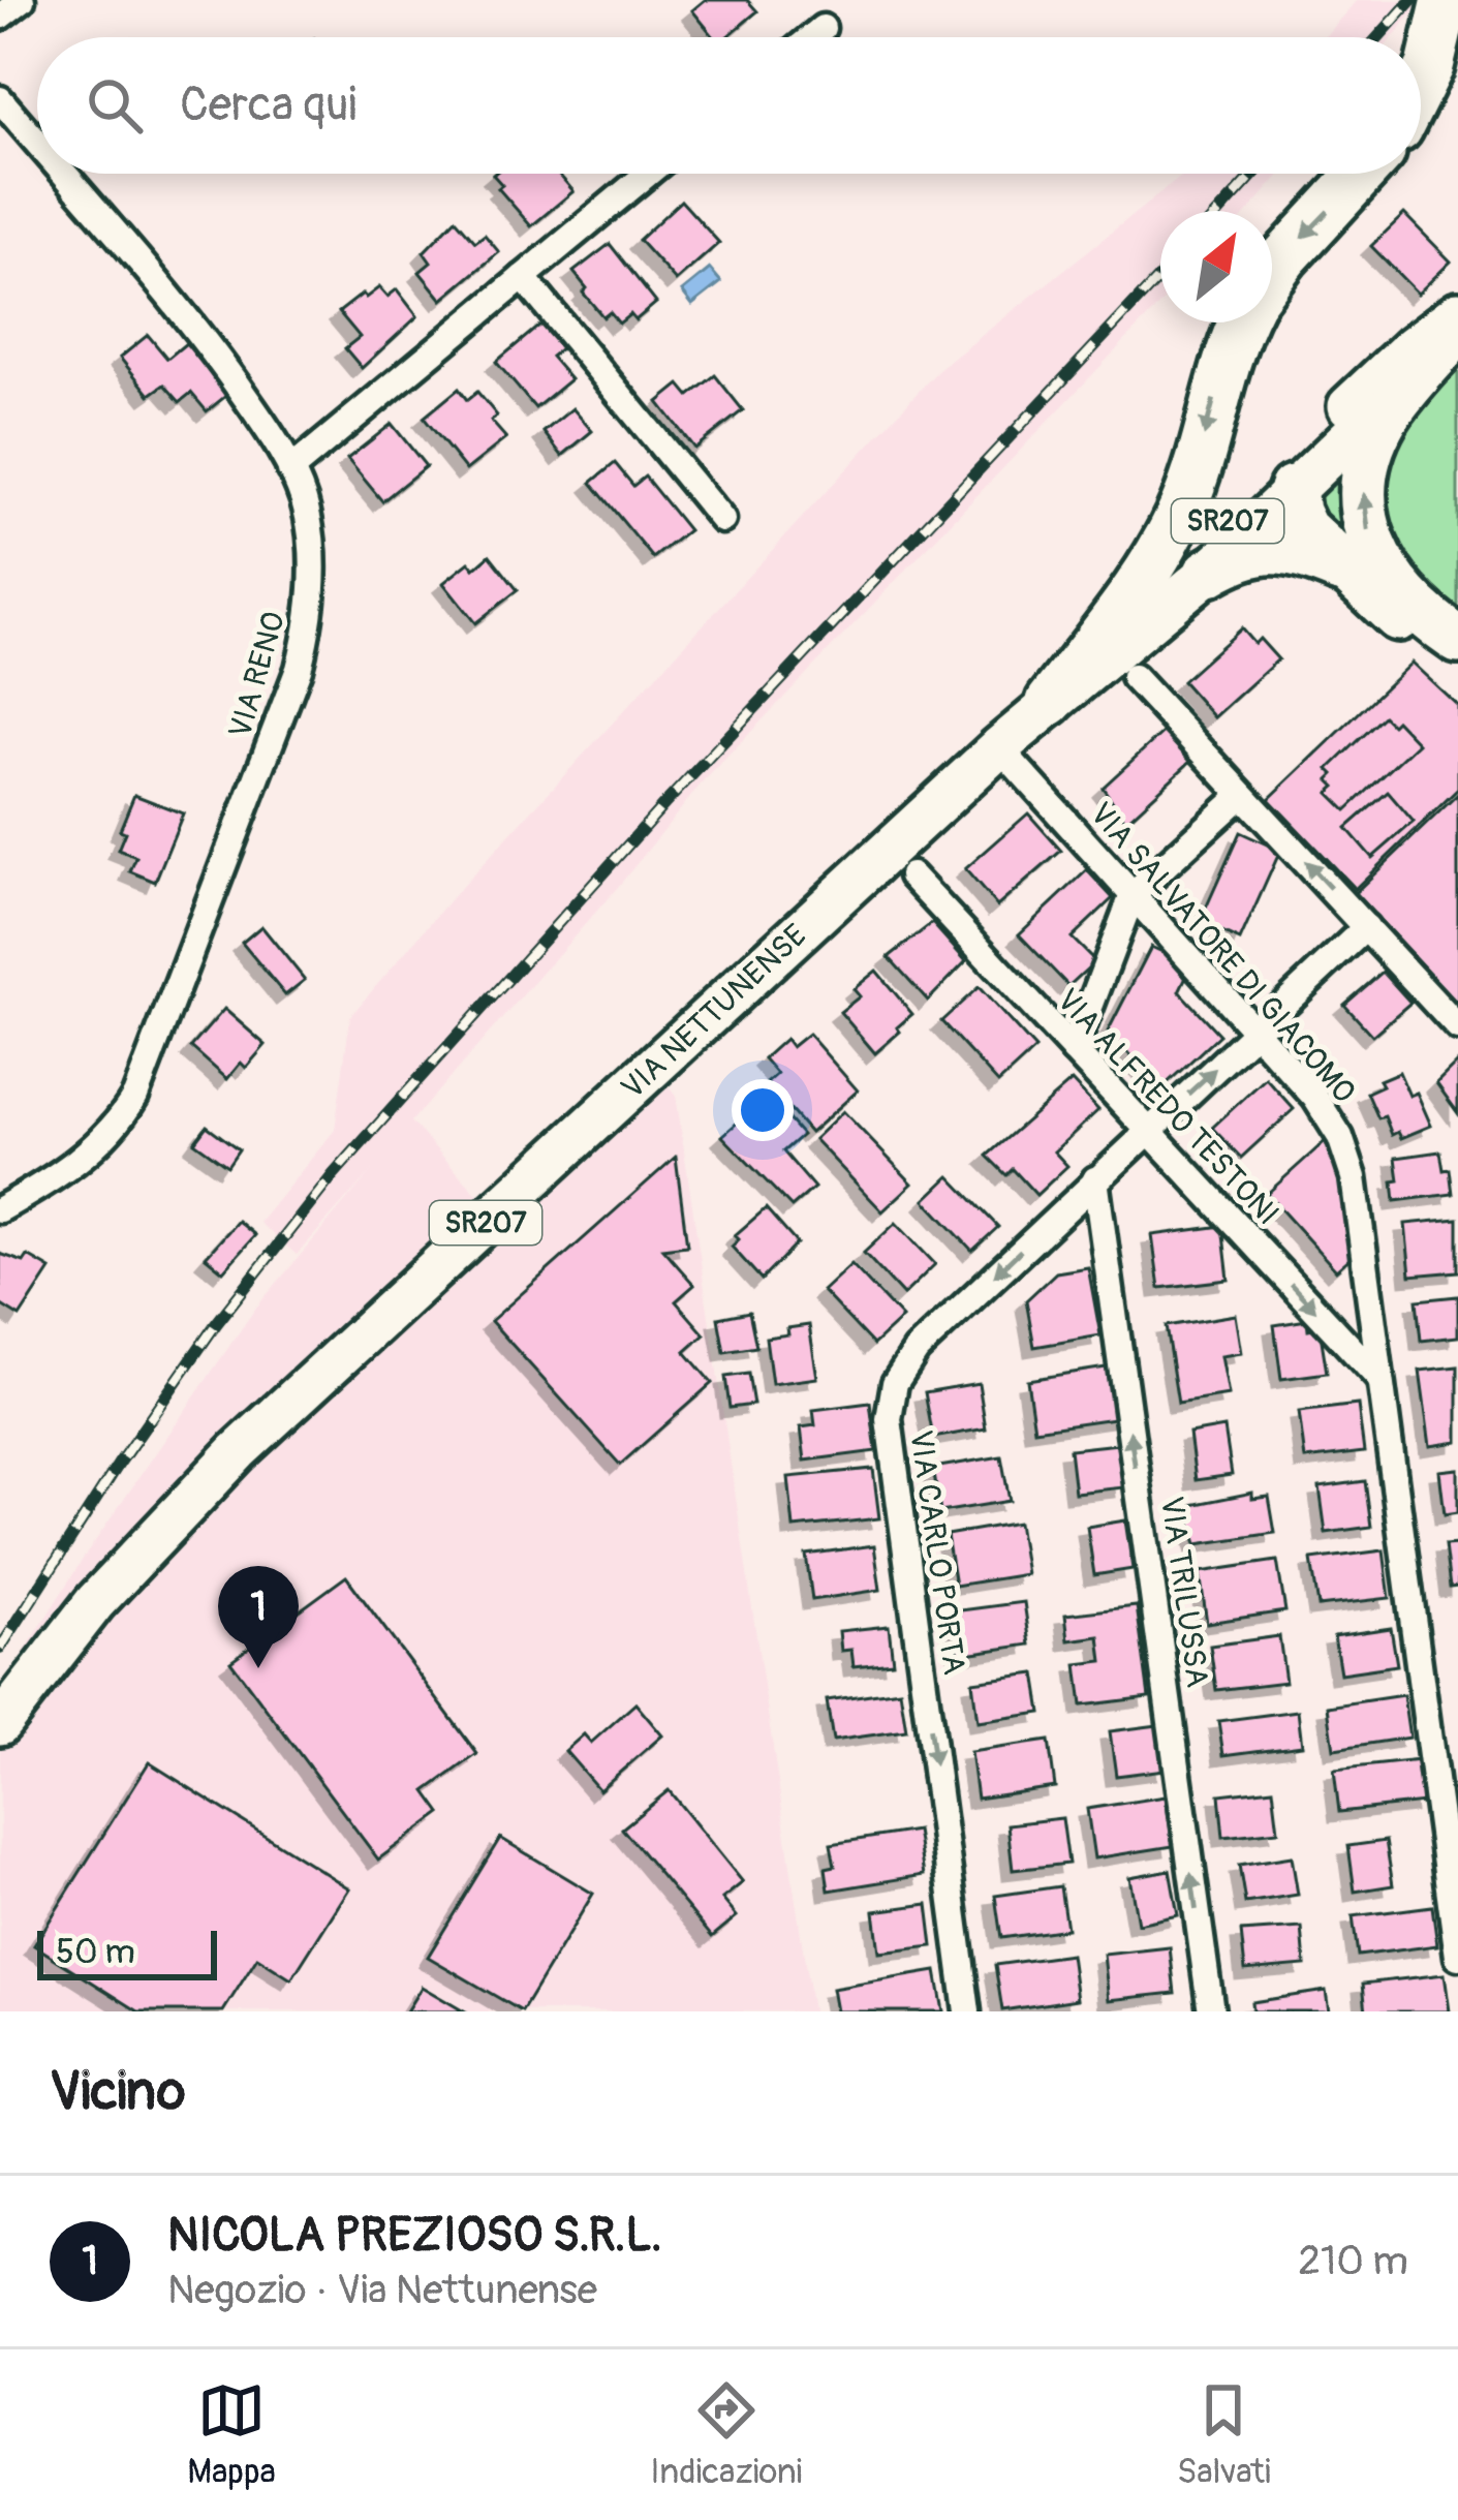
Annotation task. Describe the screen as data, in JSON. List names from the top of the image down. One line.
{"streets":{"main road":["SR207","VIA NETTUNENSE"],"street":["VIA RENO","VIA SALVATORE DI GIACOMO","VIA ALFREDO TESTONI","VIA CARLO PORTA","VIA TRILUSSA"]},"crossings":[["SR207","VIA NETTUNENSE"],["VIA SALVATORE DI GIACOMO","VIA NETTUNENSE"],["VIA SALVATORE DI GIACOMO","VIA ALFREDO TESTONI"],["VIA SALVATORE DI GIACOMO","VIA CARLO PORTA"],["VIA ALFREDO TESTONI","VIA CARLO PORTA"],["VIA CARLO PORTA","VIA TRILUSSA"]],"one_way":["VIA ALFREDO TESTONI","VIA TRILUSSA"],"scale_bar":"50 m","north":"top right","page":{"search":"Cerca qui","pins":"1","scale":"50 m","heading":"Vicino","list":[{"mark":"1","name":"NICOLA PREZIOSO S.R.L.","note":"Negozio · Via Nettunense","value":"210 m"}],"nav":["Mappa","Indicazioni","Salvati"]}}
